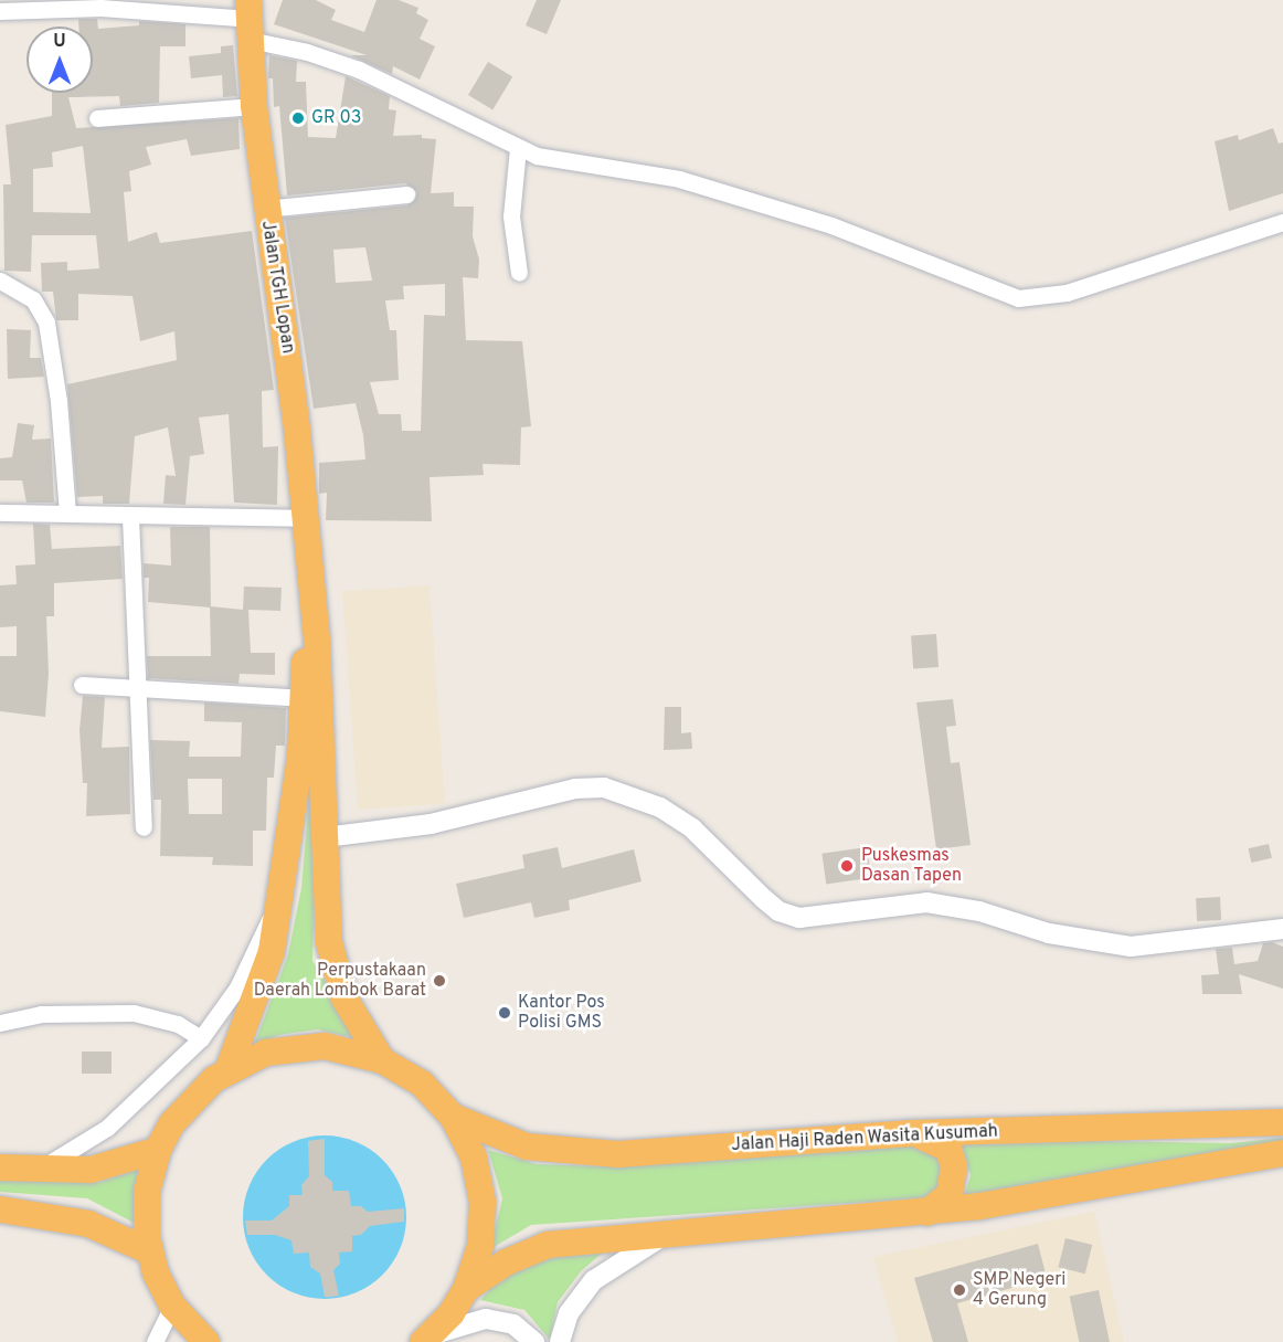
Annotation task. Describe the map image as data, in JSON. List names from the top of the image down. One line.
{"streets":{"highway":["Jalan TGH Lopan","Jalan Haji Raden Wasita Kusumah"]},"places":["GR 03","Puskesmas Dasan Tapen","Perpustakaan Daerah Lombok Barat","Kantor Pos Polisi GMS","SMP Negeri 4 Gerung"],"north":"top"}
